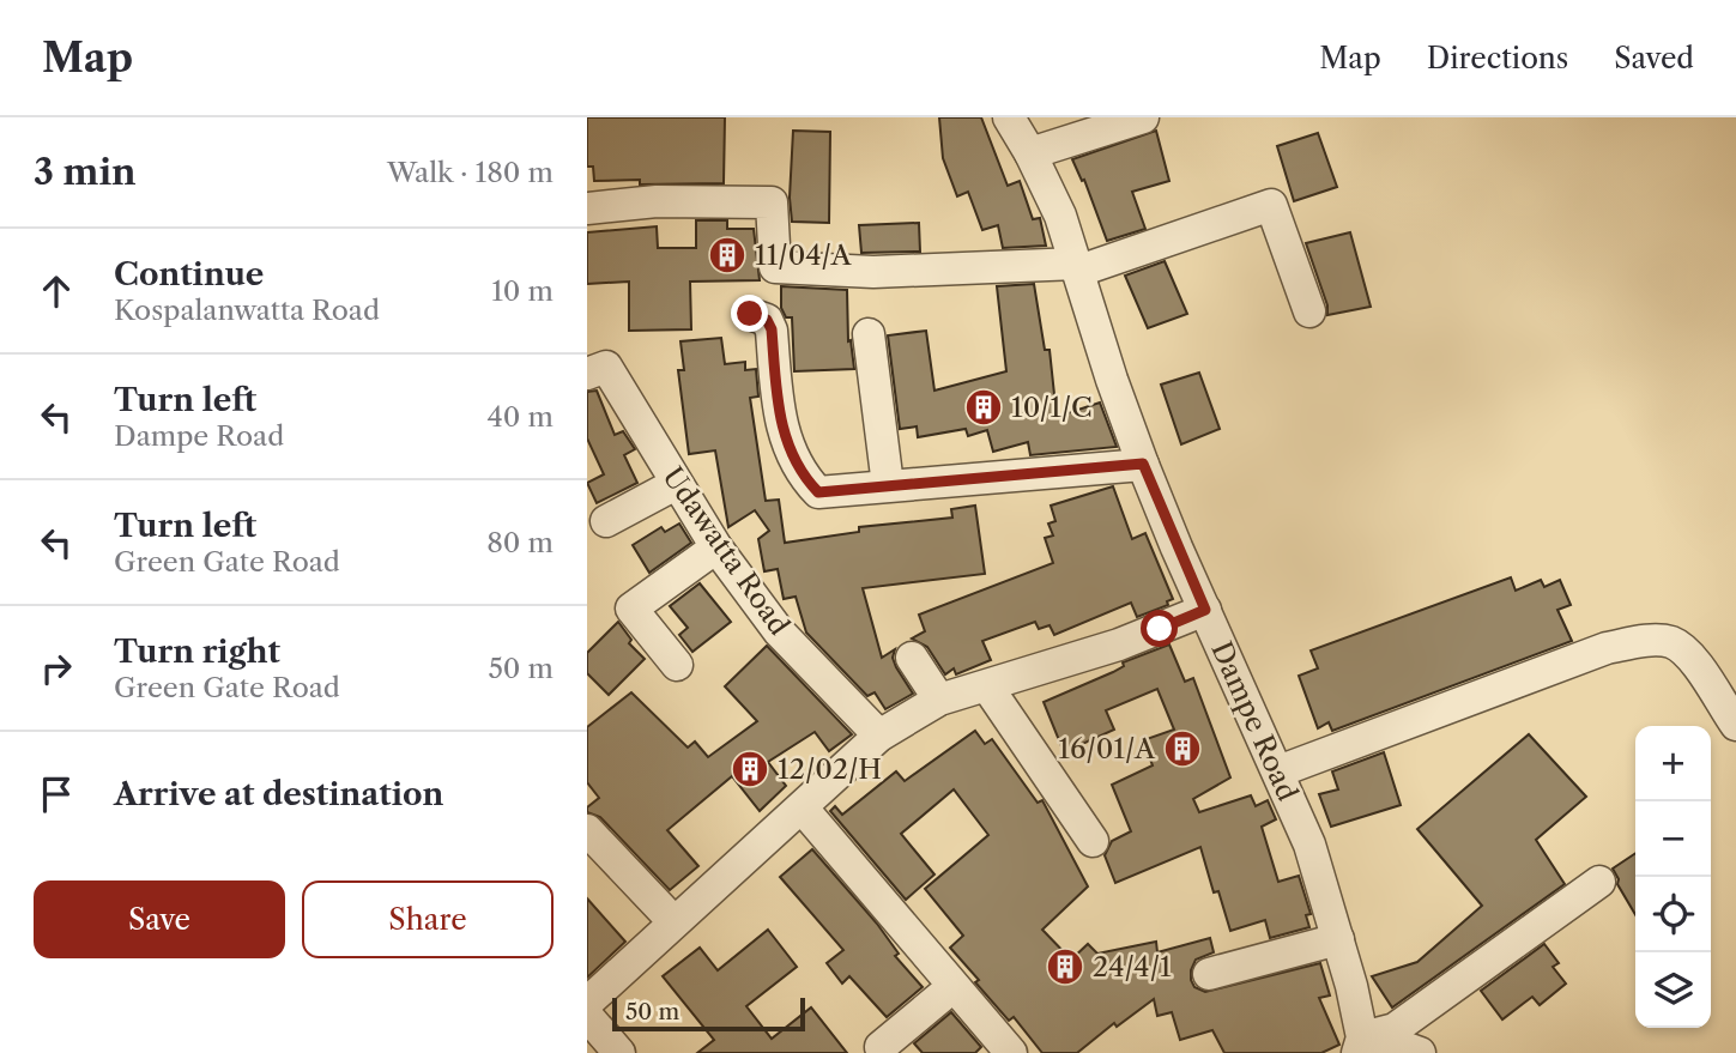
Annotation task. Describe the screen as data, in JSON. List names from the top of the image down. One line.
{"streets":{"street":["Udawatta Road","Dampe Road"]},"places":{"building":["11/04/A","10/1/C","16/01/A","12/02/H","24/4/1"]},"scale_bar":"50 m","page":{"header":"Map","nav":["Map","Directions","Saved"],"heading":["3 min","Walk · 180 m"],"list":[["Continue","Kospalanwatta Road","10 m"],["Turn left","Dampe Road","40 m"],["Turn left","Green Gate Road","80 m"],["Turn right","Green Gate Road","50 m"],"Arrive at destination"],"map_buttons":["+","−"],"buttons":["Save","Share"],"scale":"50 m"}}
